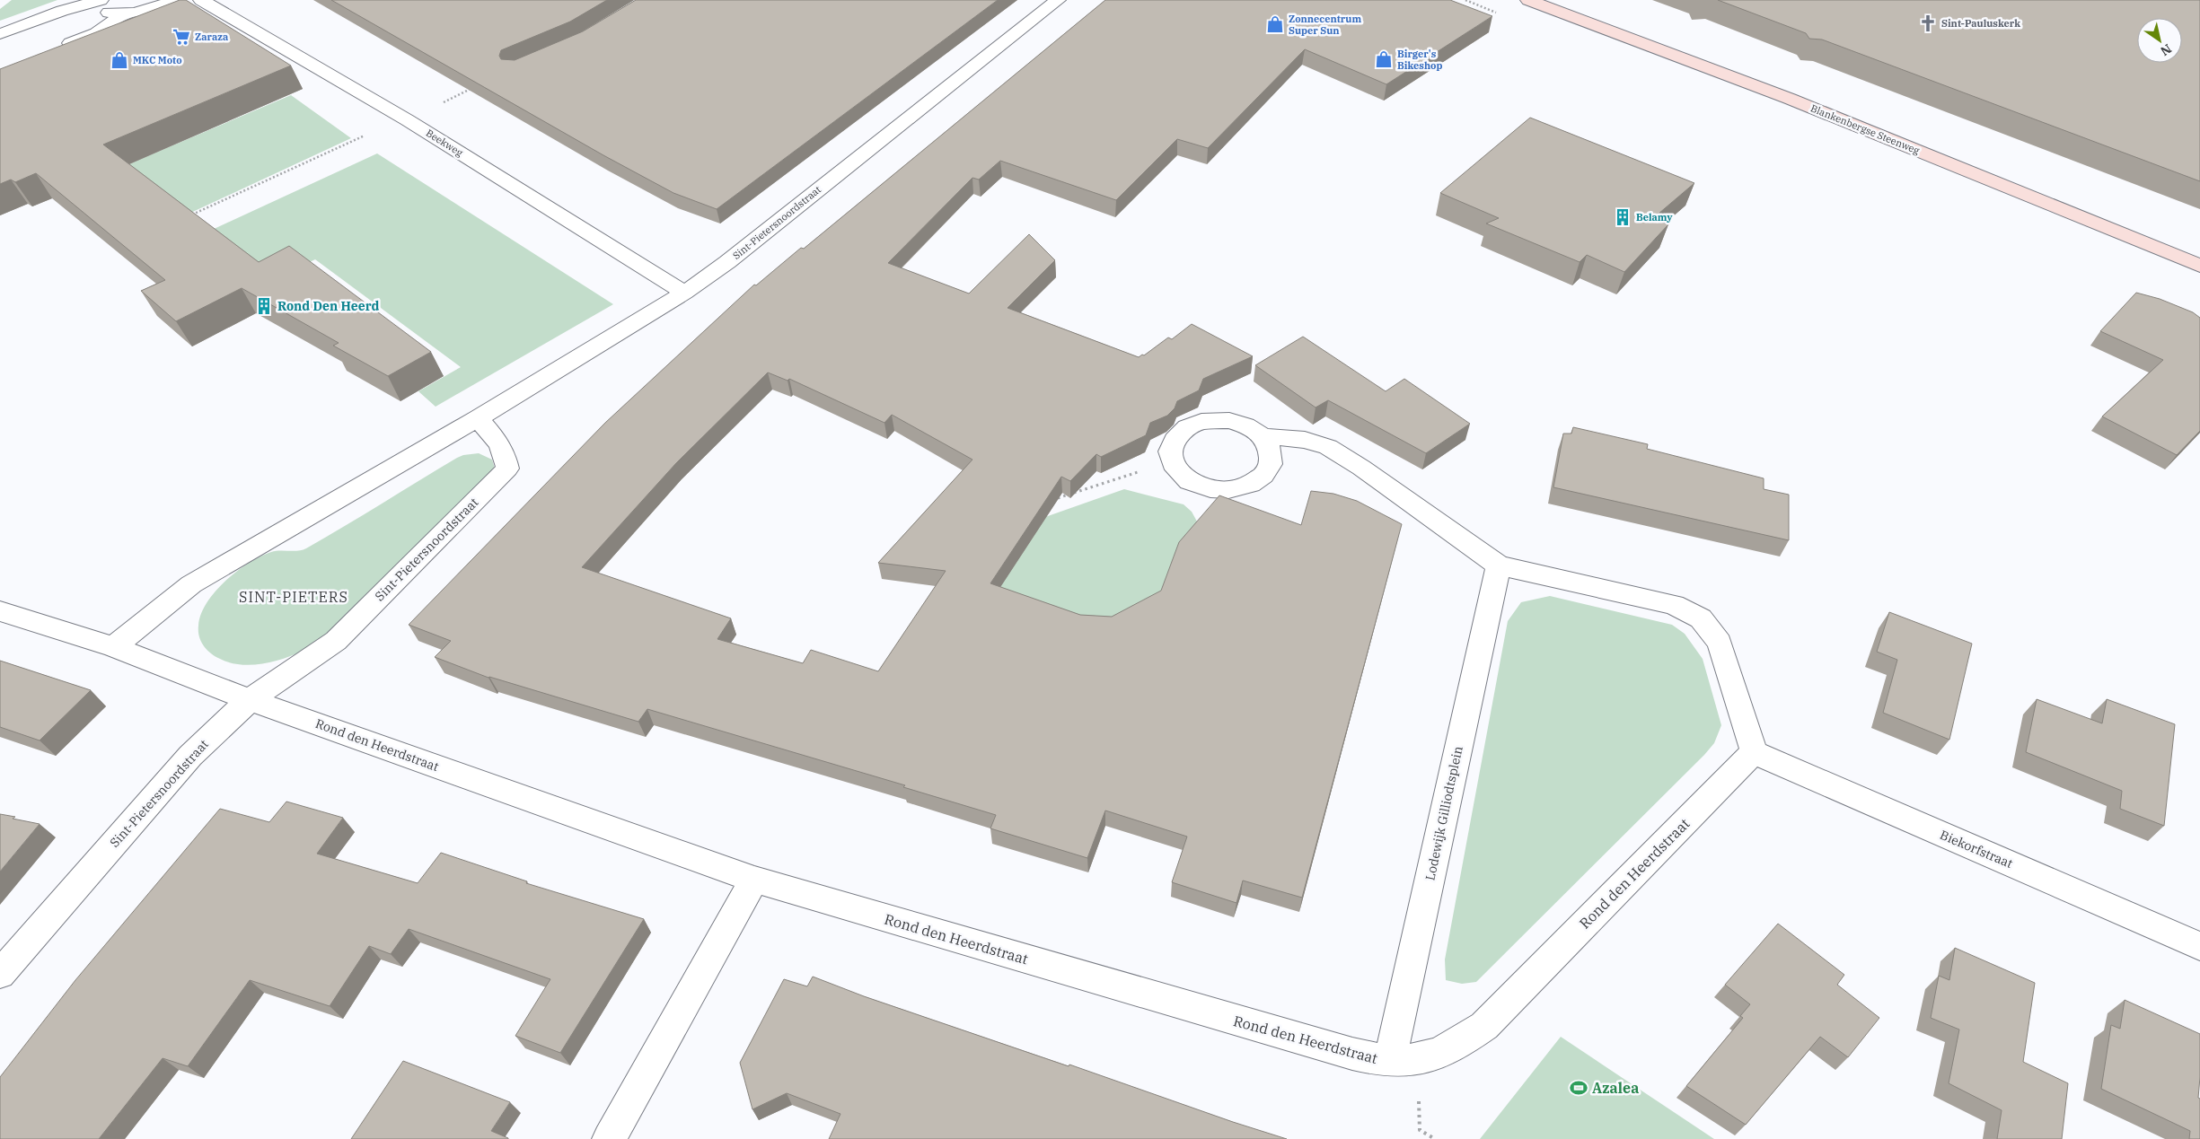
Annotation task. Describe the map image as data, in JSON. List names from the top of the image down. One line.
{"streets":{"main road":["Blankenbergse Steenweg"],"street":["Beekweg","Sint-Pietersnoordstraat","Rond den Heerdstraat","Lodewijk Gilliodtsplein","Biekorfstraat"]},"crossings":[["Beekweg","Sint-Pietersnoordstraat"],["Sint-Pietersnoordstraat","Rond den Heerdstraat"],["Rond den Heerdstraat","Lodewijk Gilliodtsplein"],["Rond den Heerdstraat","Biekorfstraat"]],"districts":["SINT-PIETERS"],"places":{"church":["Sint-Pauluskerk"],"shop":["Zonnecentrum Super Sun","Birger's Bikeshop","MKC Moto"],"supermarket":["Zaraza"],"building":["Belamy","Rond Den Heerd"],"sports":["Azalea"]},"north":"bottom right"}
